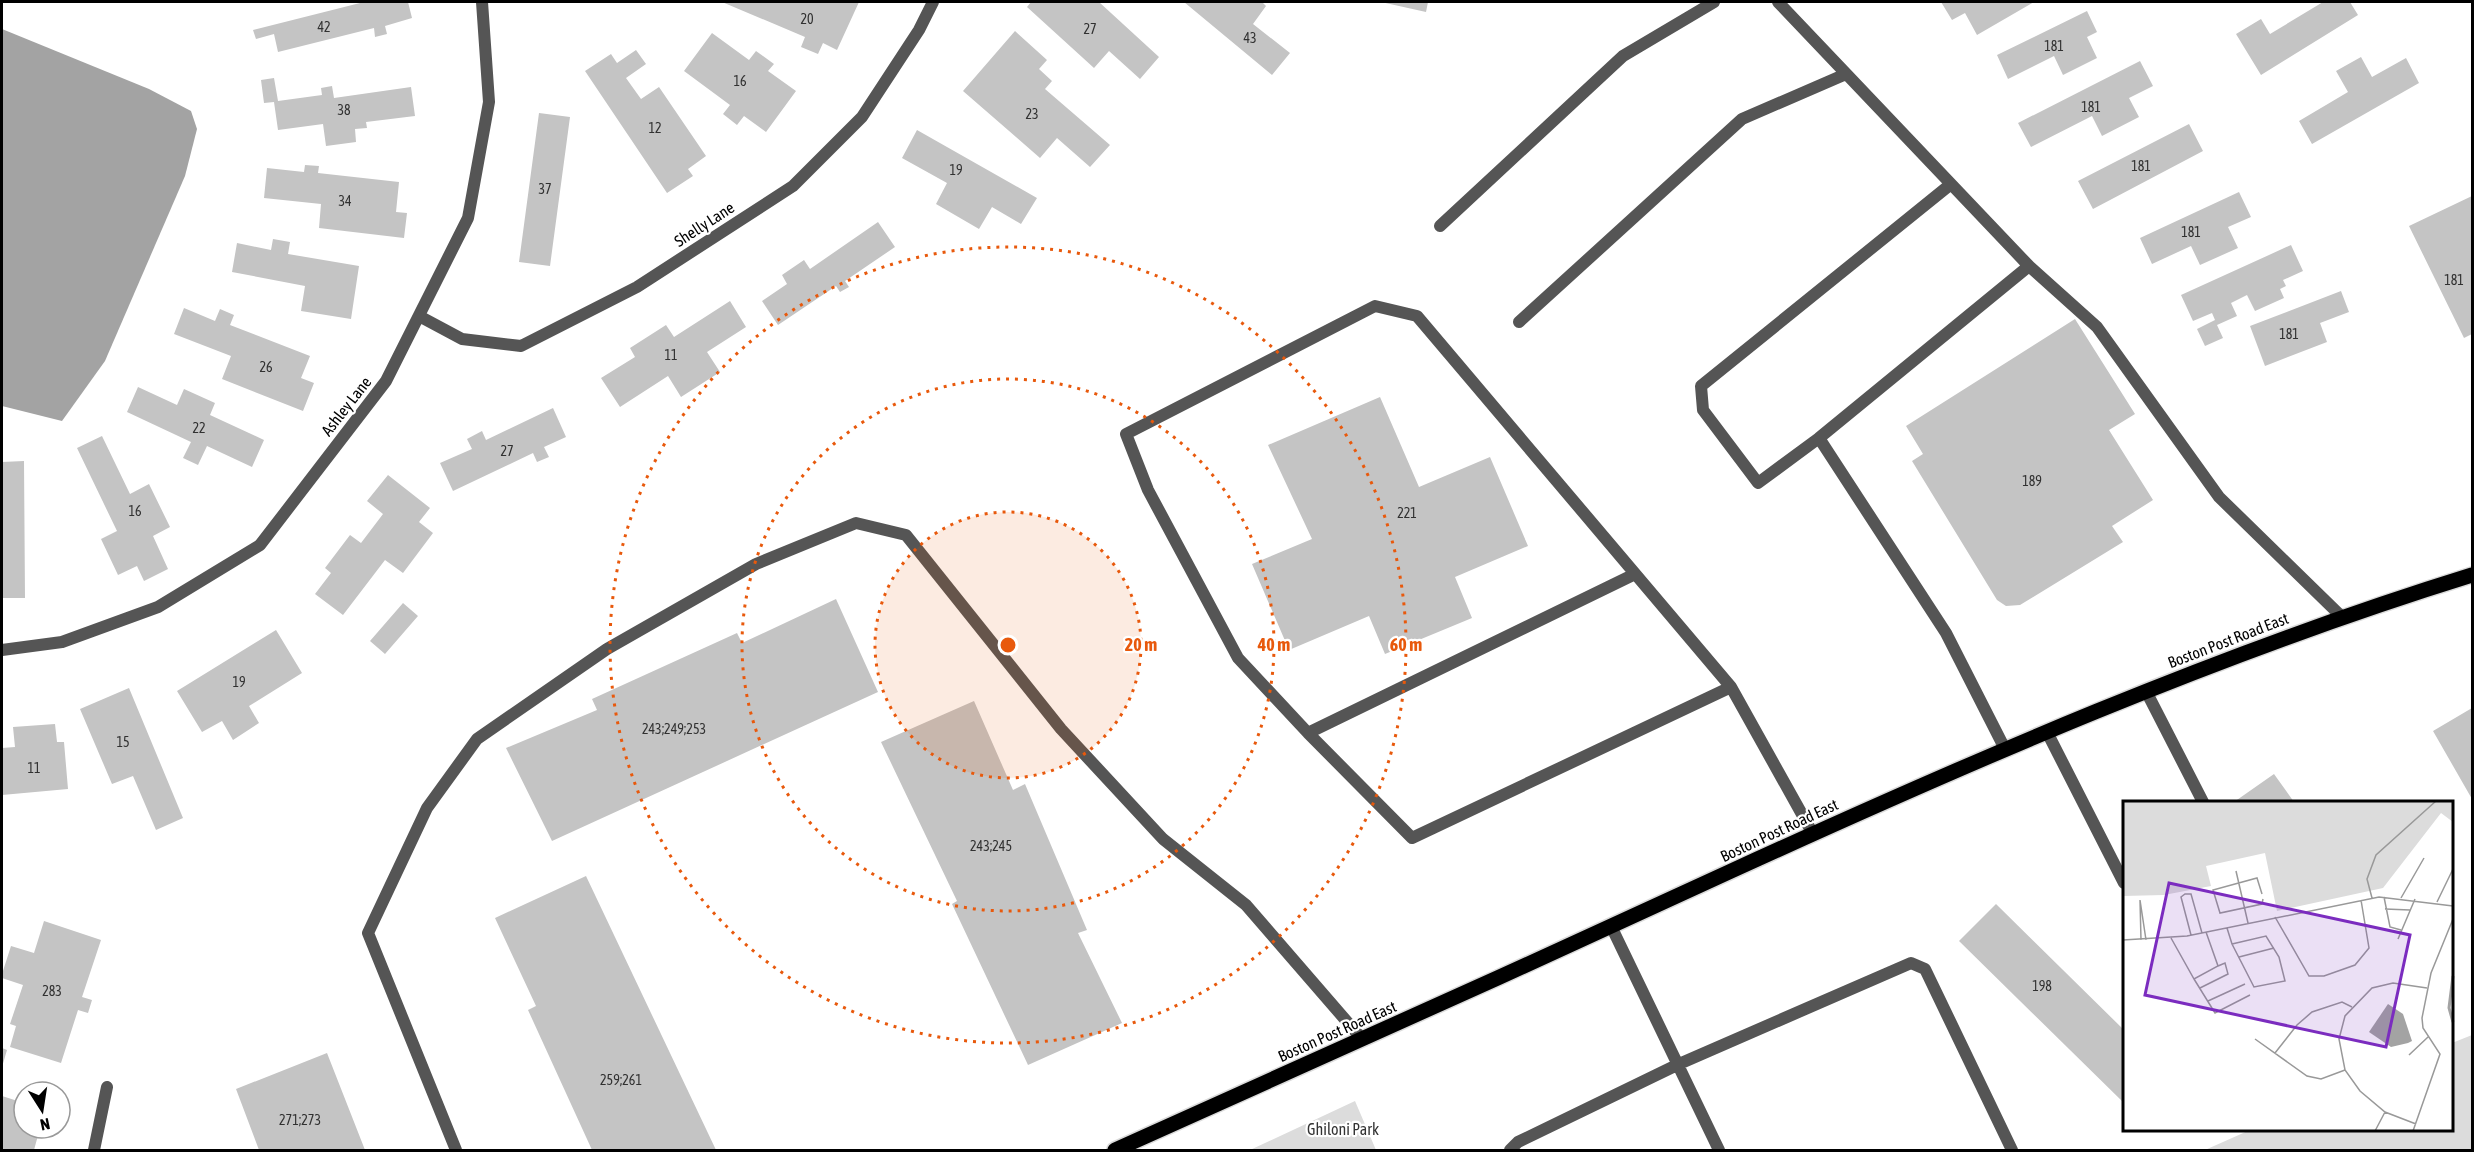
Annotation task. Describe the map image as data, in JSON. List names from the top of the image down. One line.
{"streets":{"main road":["Boston Post Road East"],"street":["Shelly Lane","Ashley Lane"]},"crossings":[["Shelly Lane","Ashley Lane"]],"parks":["Ghiloni Park"],"house_numbers":["20","42","27","43","181","16","181","38","23","12","181","19","37","34","181","181","181","11","26","22","27","189","16","221","19","243;249;253","15","11","243;245","198","283","259;261","271;273"],"north":"bottom","rings":["20 m","40 m","60 m"]}
